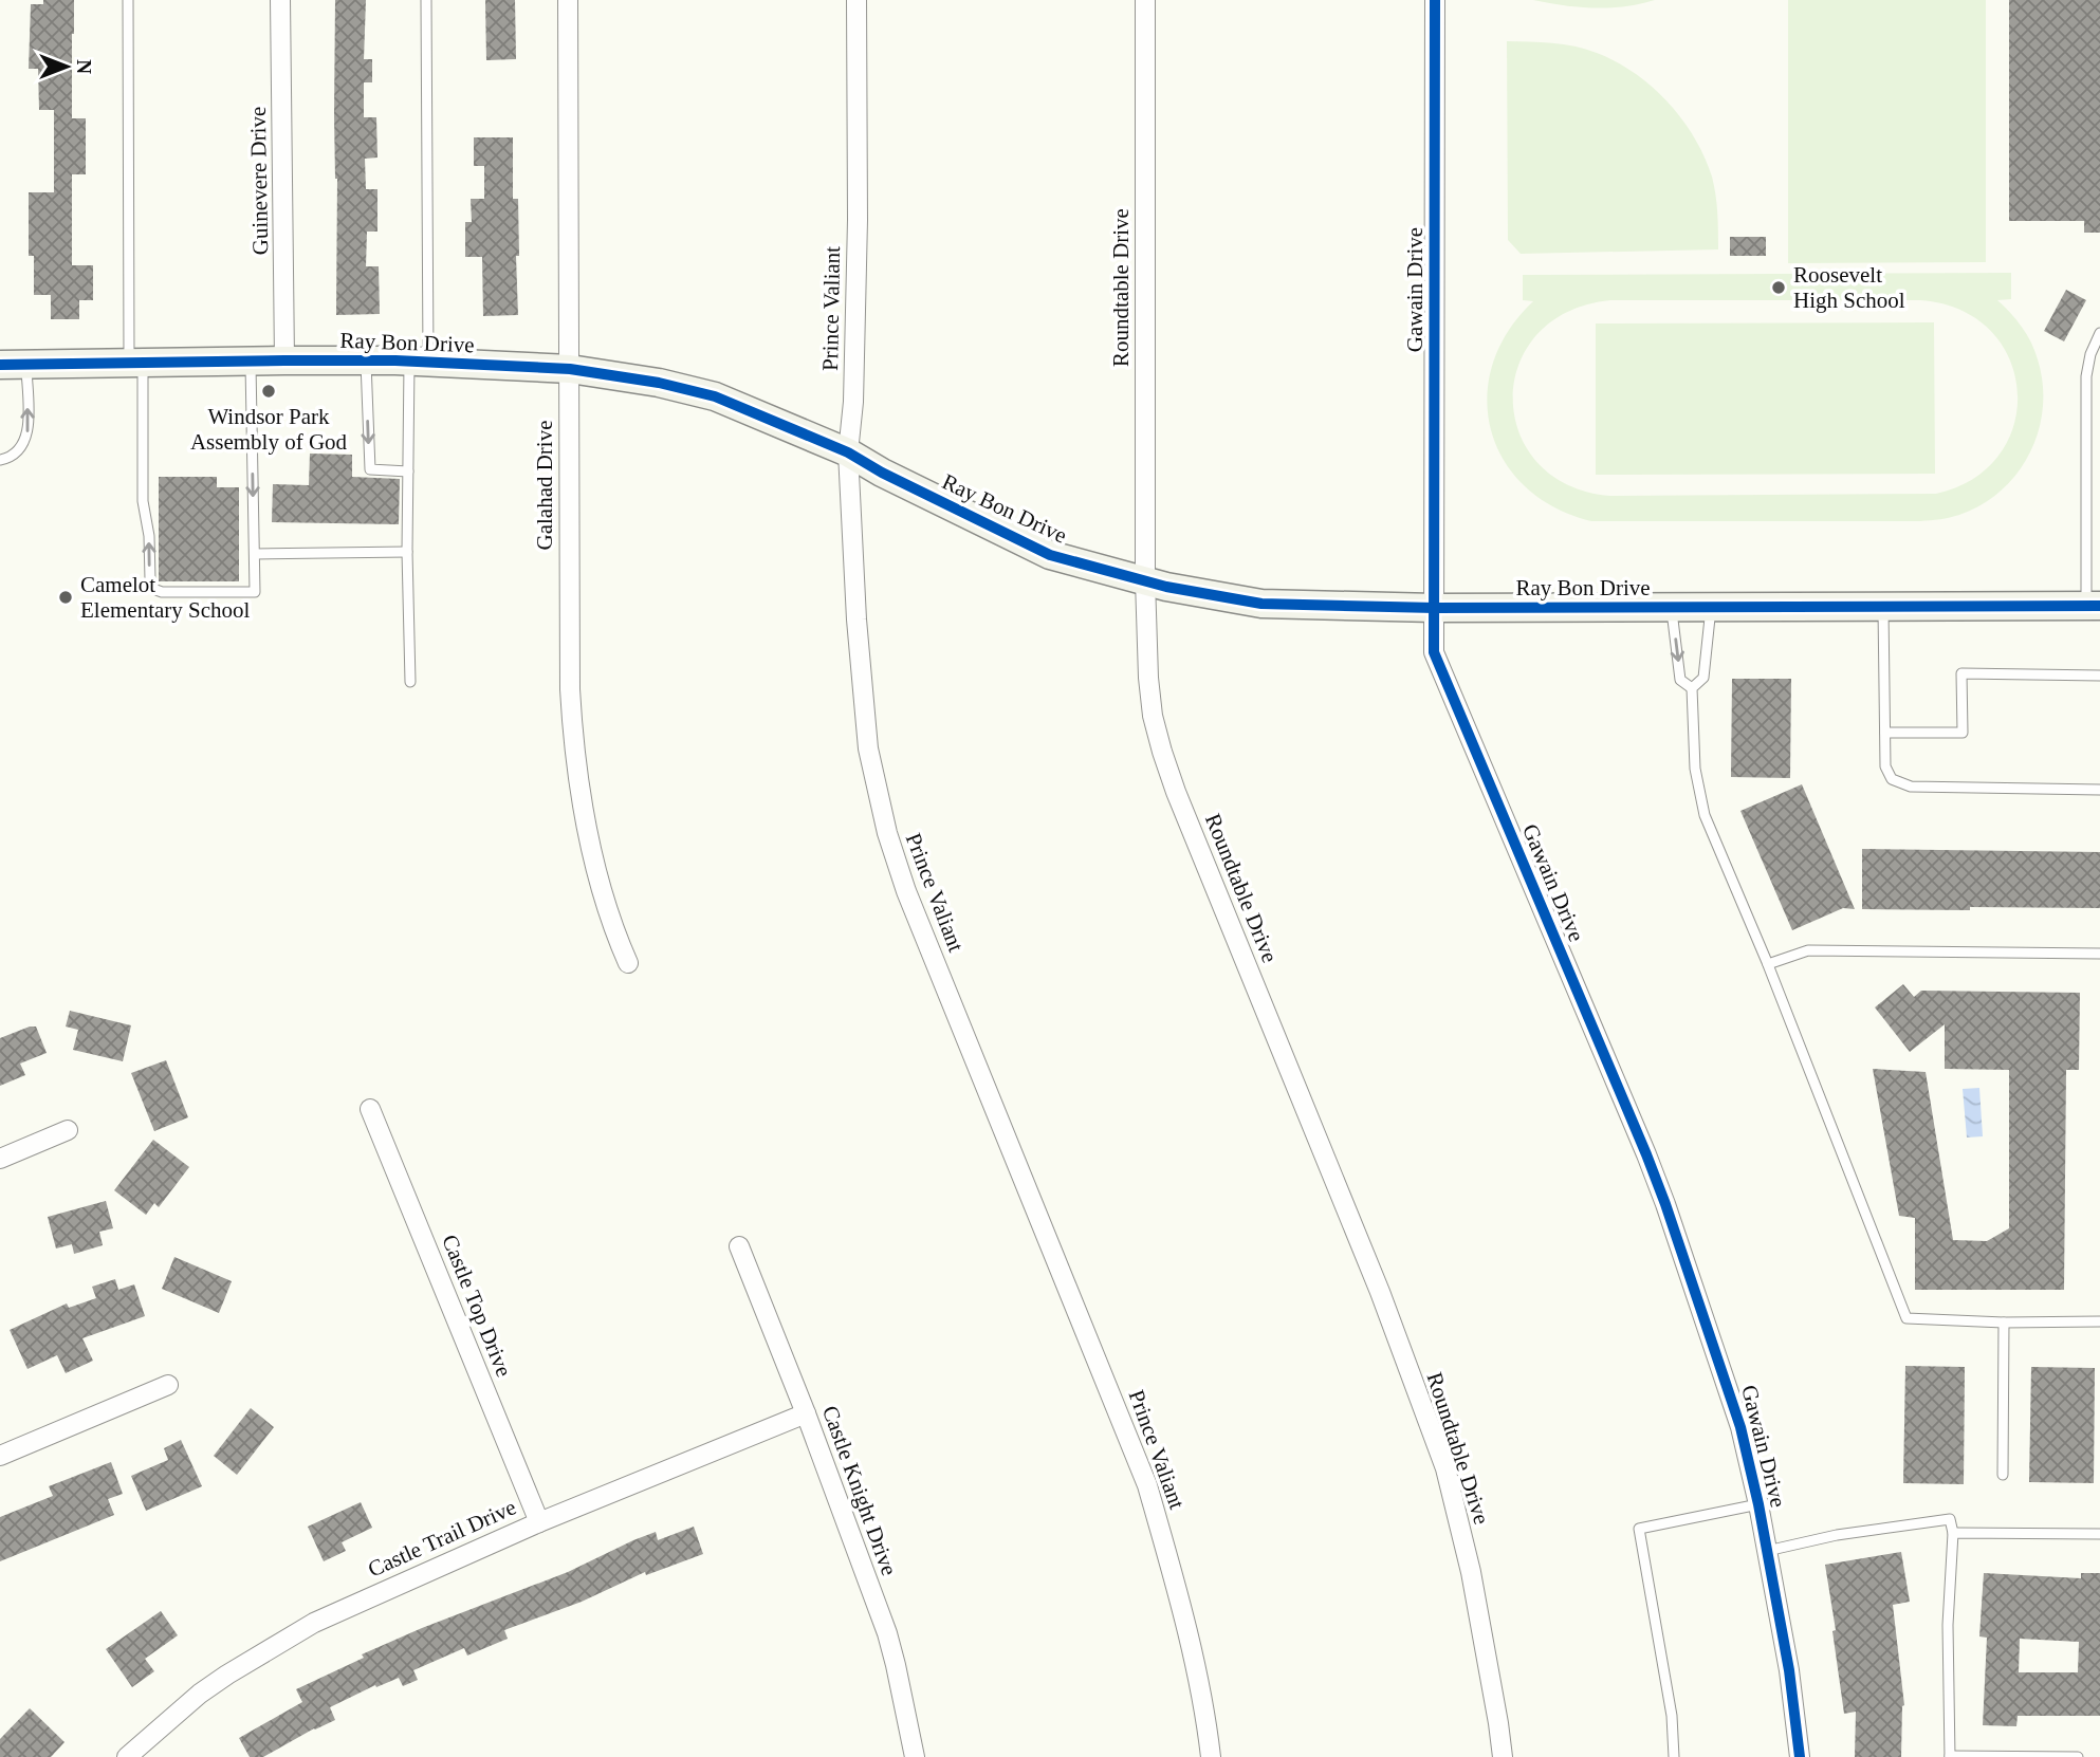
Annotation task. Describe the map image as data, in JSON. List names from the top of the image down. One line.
{"streets":{"street":["Guinevere Drive","Roundtable Drive","Gawain Drive","Prince Valiant","Ray Bon Drive","Galahad Drive","Castle Top Drive","Castle Knight Drive","Castle Trail Drive"]},"crossings":[["Guinevere Drive","Ray Bon Drive"],["Roundtable Drive","Ray Bon Drive"],["Gawain Drive","Ray Bon Drive"],["Prince Valiant","Ray Bon Drive"],["Ray Bon Drive","Galahad Drive"],["Castle Top Drive","Castle Trail Drive"],["Castle Knight Drive","Castle Trail Drive"]],"places":["Roosevelt High School","Windsor Park Assembly of God","Camelot Elementary School"],"north":"right"}
